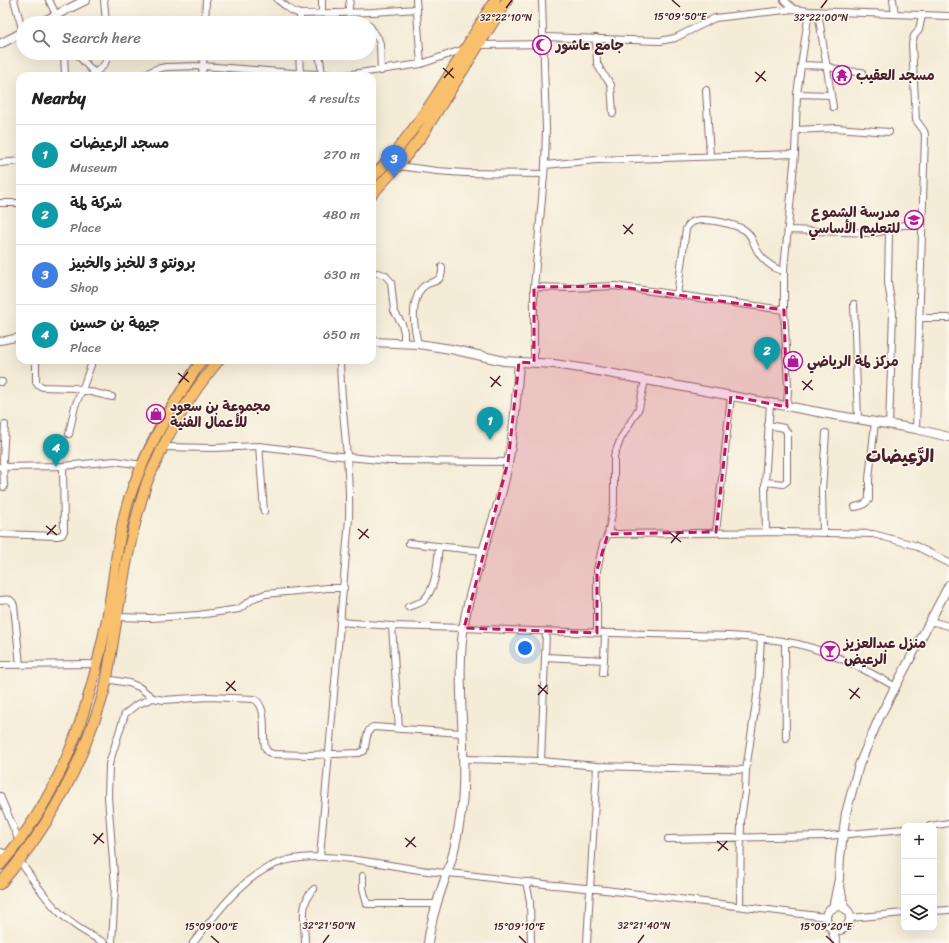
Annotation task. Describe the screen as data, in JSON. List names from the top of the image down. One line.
{"districts":["الرَّعِيضات"],"places":{"mosque":["جامع عاشور"],"temple":["مسجد العقيب"],"school or university":["مدرسة الشموع للتعليم الأساسي"],"shop":["مركز لمة الرياضي","مجموعة بن سعود للأعمال الفنية"],"bar":["منزل عبدالعزيز الرعيض"]},"page":{"search":"Search here","heading":["Nearby","4 results"],"list":[{"mark":"1","name":"مسجد الرعيضات","note":"Museum","value":"270 m"},{"mark":"2","name":"شركة لمة","note":"Place","value":"480 m"},{"mark":"3","name":"برونتو 3 للخبز والخبيز","note":"Shop","value":"630 m"},{"mark":"4","name":"جيهة بن حسين","note":"Place","value":"650 m"}],"pins":["3","2","1","4"],"map_buttons":["+","−"]},"coordinates":["15°09'50\"E","32°22'10\"N","32°22'00\"N","32°21'50\"N","32°21'40\"N","15°09'00\"E","15°09'10\"E","15°09'20\"E"]}
